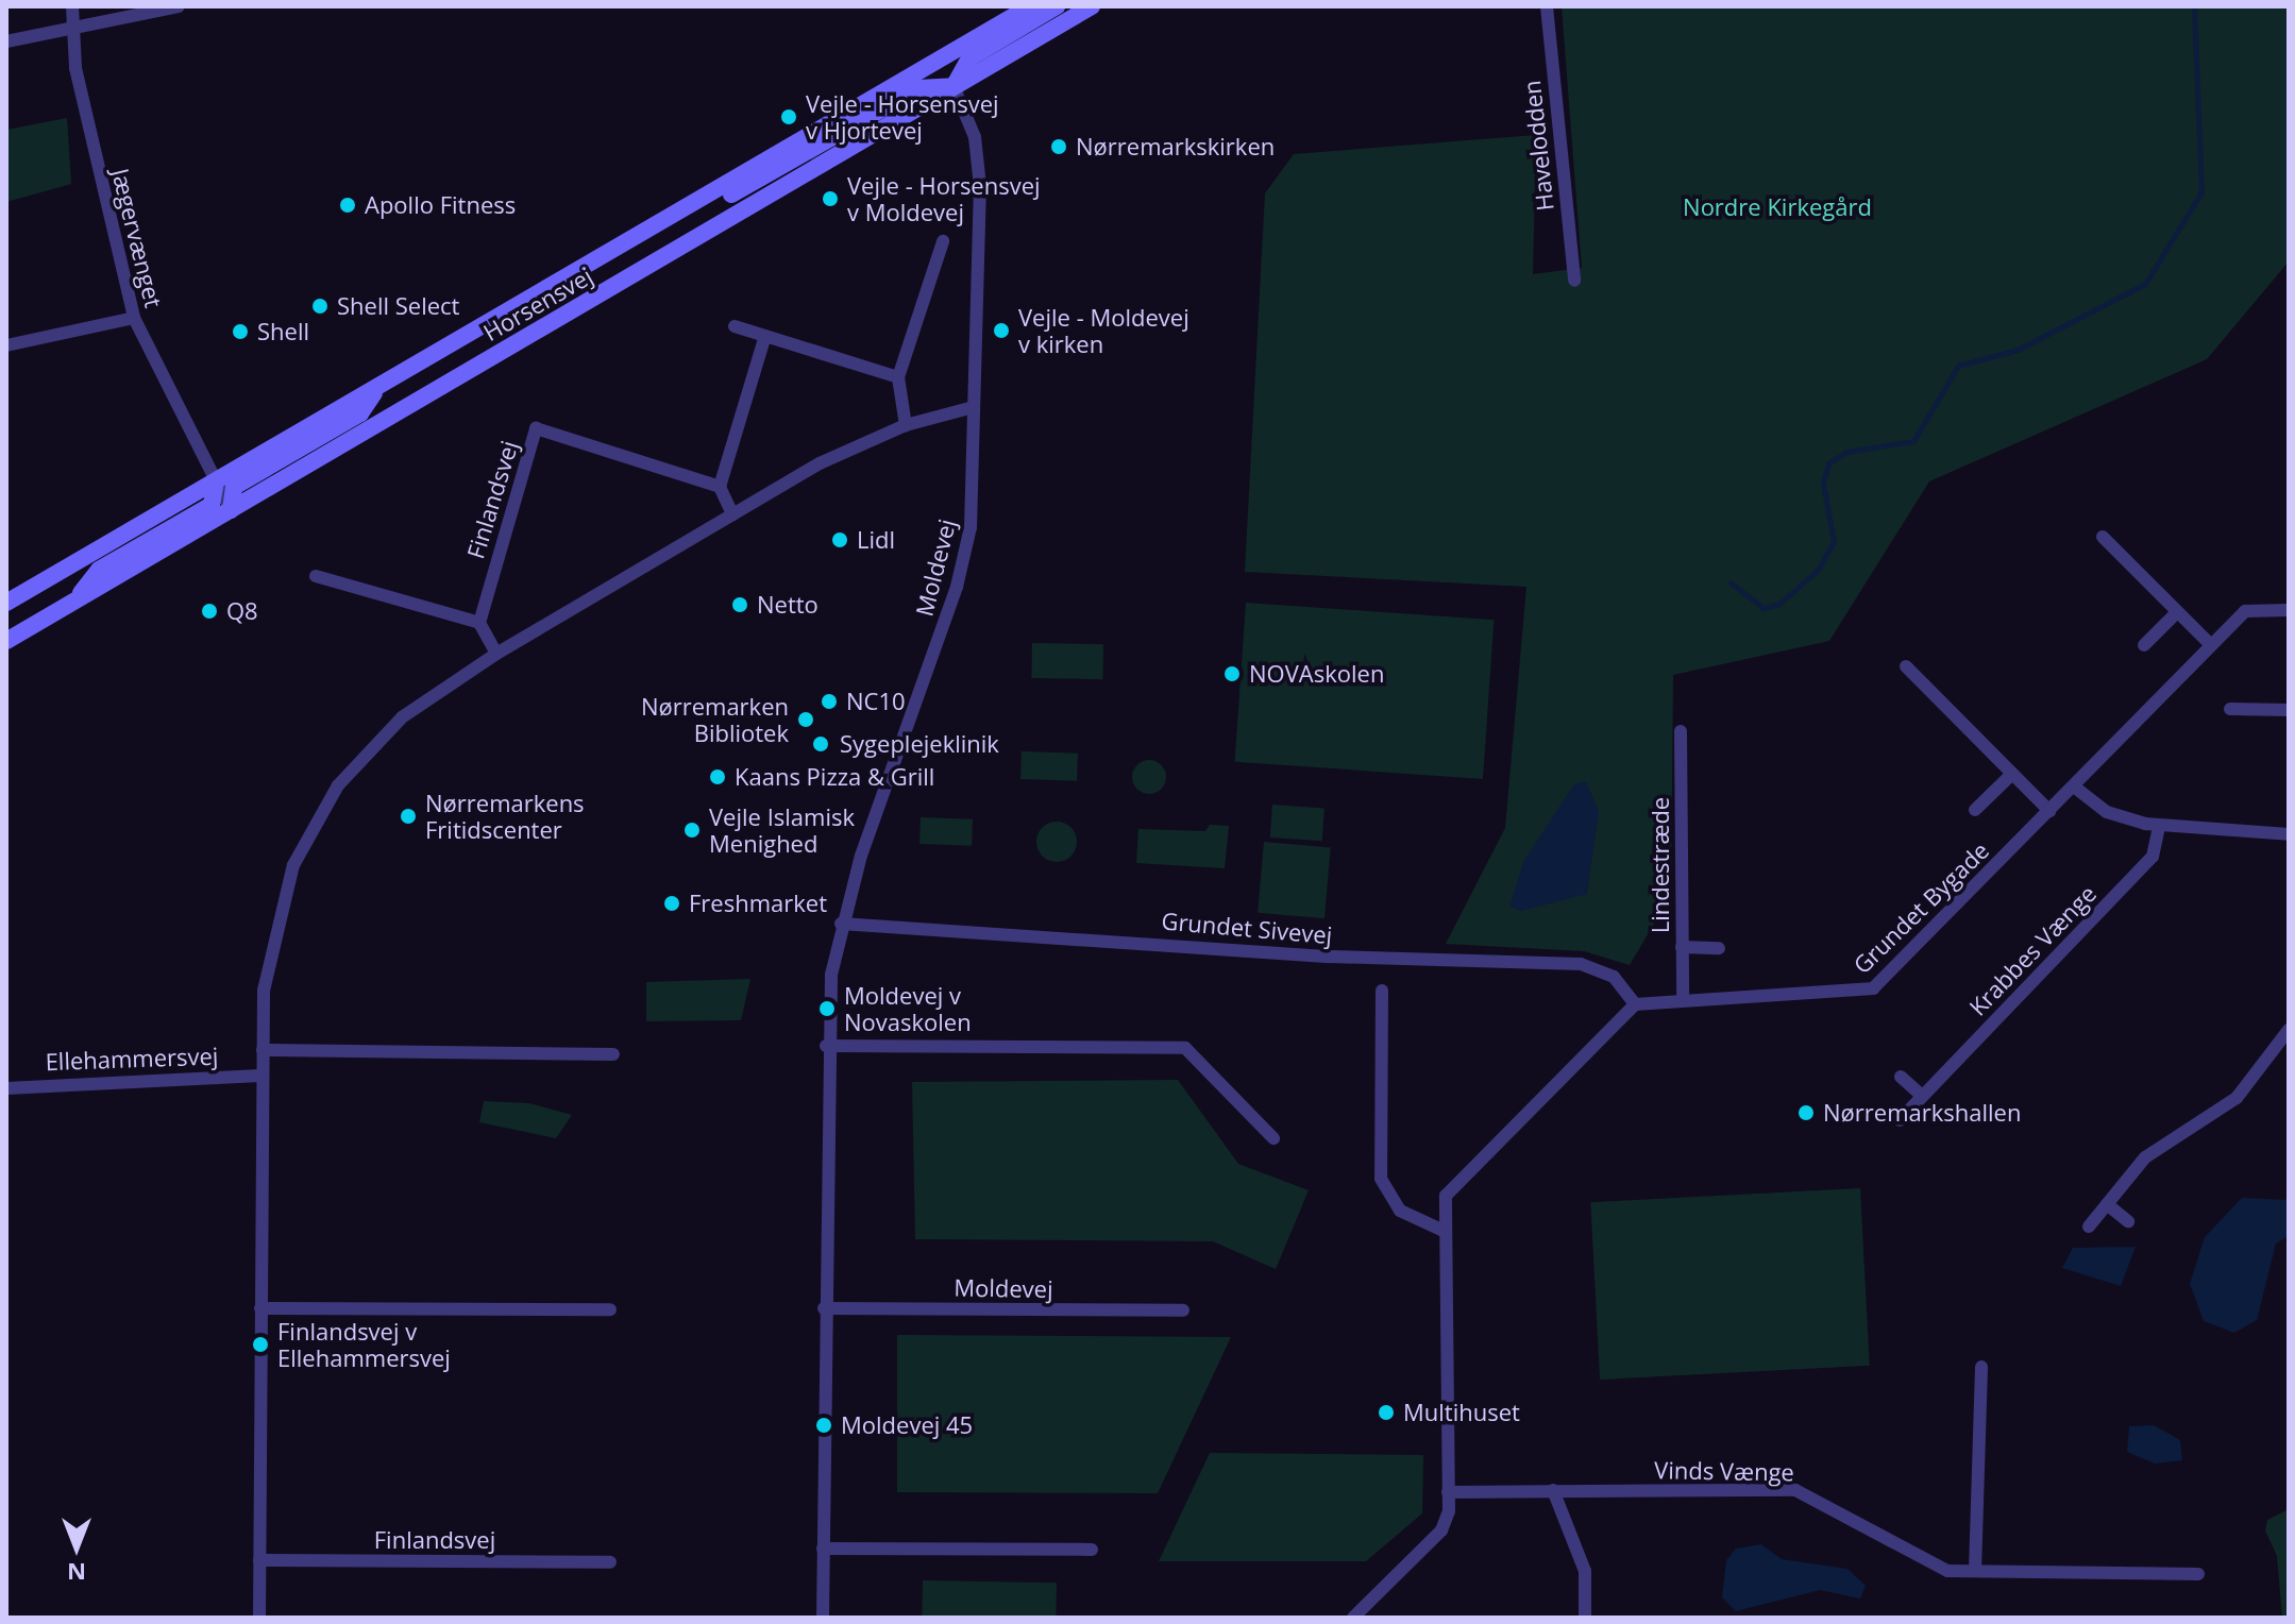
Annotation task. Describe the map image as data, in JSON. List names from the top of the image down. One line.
{"streets":{"main road":["Horsensvej"],"street":["Havelodden","Jægervænget","Finlandsvej","Moldevej","Lindestræde","Grundet Bygade","Grundet Sivevej","Krabbes Vænge","Ellehammersvej","Vinds Vænge"]},"crossings":[["Jægervænget","Horsensvej"],["Horsensvej","Moldevej"],["Moldevej","Grundet Sivevej"],["Lindestræde","Grundet Bygade"],["Grundet Bygade","Grundet Sivevej"]],"parks":["Nordre Kirkegård"],"places":["Vejle - Horsensvej v Hjortevej","Nørremarkskirken","Vejle - Horsensvej v Moldevej","Apollo Fitness","Shell Select","Vejle - Moldevej v kirken","Shell","Lidl","Netto","Q8","NOVAskolen","NC10","Nørremarken Bibliotek","Sygeplejeklinik","Kaans Pizza & Grill","Nørremarkens Fritidscenter","Vejle Islamisk Menighed","Freshmarket","Moldevej v Novaskolen","Nørremarkshallen","Finlandsvej v Ellehammersvej","Multihuset","Moldevej 45"],"north":"bottom"}
